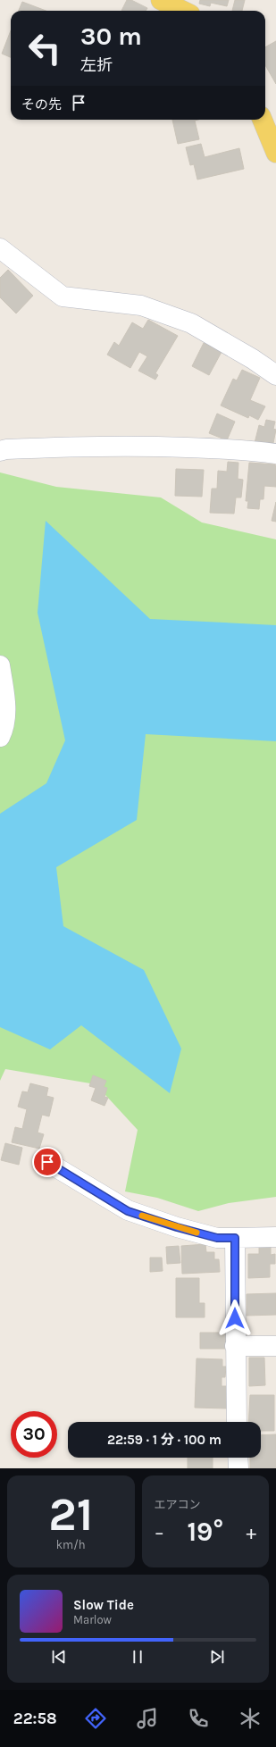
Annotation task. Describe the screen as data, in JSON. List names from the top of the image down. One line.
{"page":{"turn":["30 m","左折"],"then":"その先","limit":"30","trip":"22:59 · 1 分 · 100 m","tile":[["21","km/h"],"エアコン"],"heat":["−","19°","+"],"song":["Slow Tide","Marlow"],"tabs":"22:58"}}
